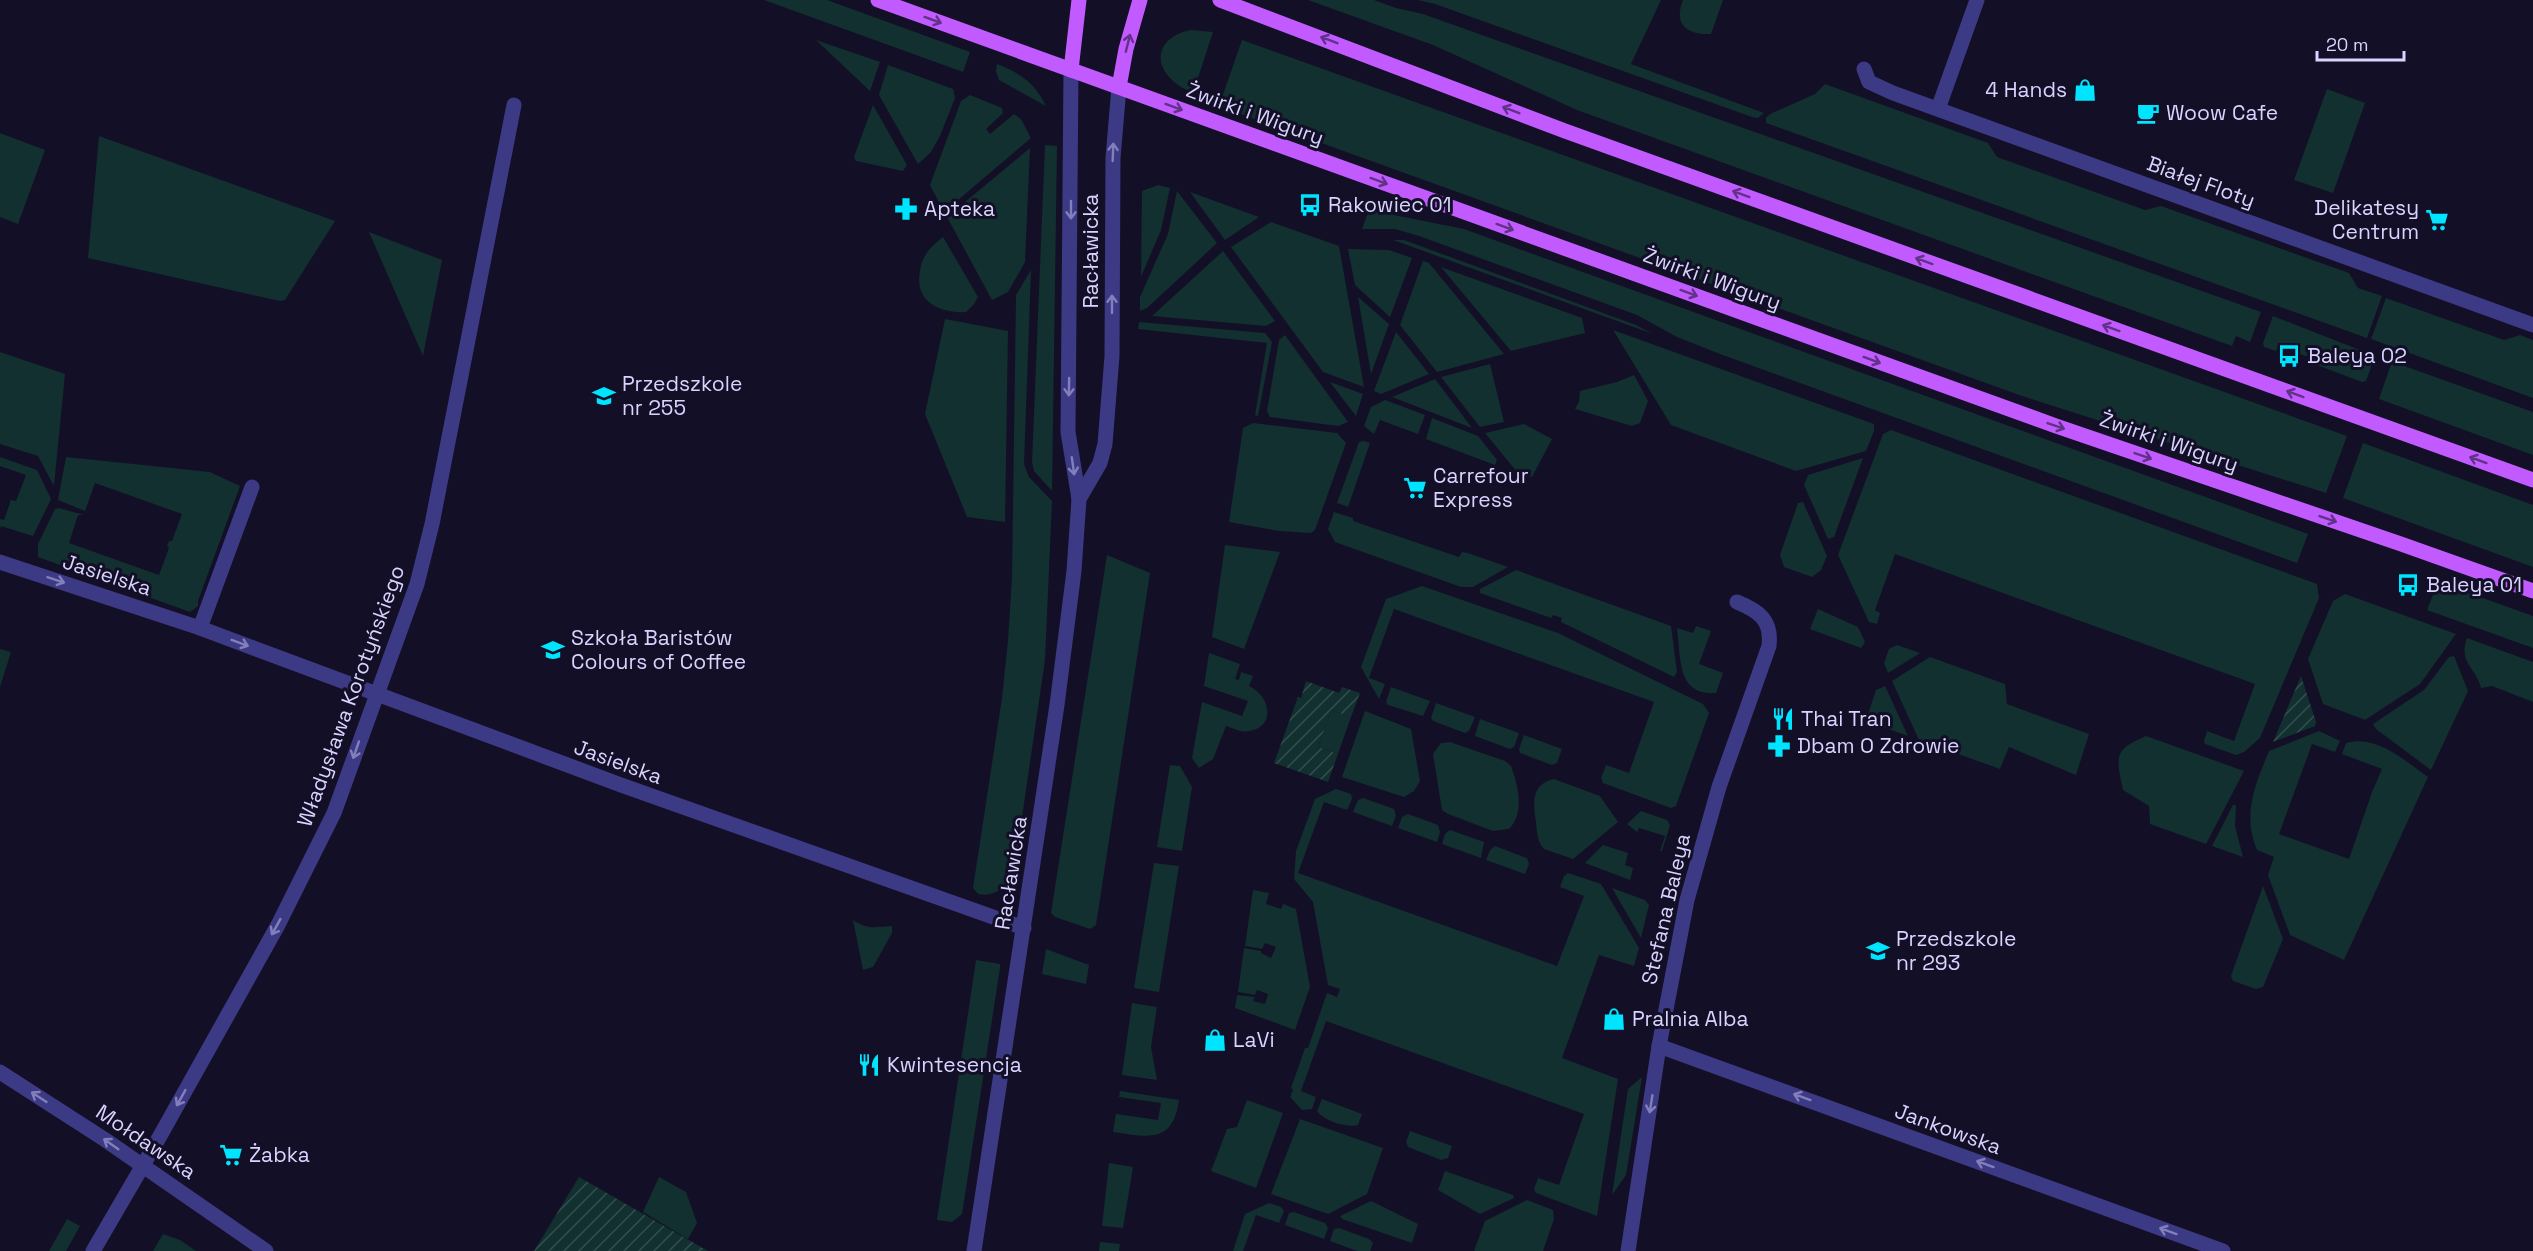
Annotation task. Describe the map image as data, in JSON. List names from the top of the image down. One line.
{"streets":{"main road":["Żwirki i Wigury","Racławicka"],"street":["Białej Floty","Jasielska","Władysława Korotyńskiego","Stefana Baleya","Jankowska","Mołdawska"]},"crossings":[["Żwirki i Wigury","Racławicka"],["Racławicka","Jasielska"],["Jasielska","Władysława Korotyńskiego"],["Władysława Korotyńskiego","Mołdawska"],["Stefana Baleya","Jankowska"]],"one_way":["Jasielska","Władysława Korotyńskiego","Jankowska","Mołdawska"],"places":{"shop":["4 Hands","Pralnia Alba","LaVi"],"cafe":["Woow Cafe"],"bus stop":["Rakowiec 01","Baleya 02","Baleya 01"],"pharmacy":["Apteka","Dbam O Zdrowie"],"supermarket":["Delikatesy Centrum","Carrefour Express","Żabka"],"school or university":["Przedszkole nr 255","Szkoła Baristów Colours of Coffee","Przedszkole nr 293"],"restaurant":["Thai Tran","Kwintesencja"]},"scale_bar":"20 m"}
